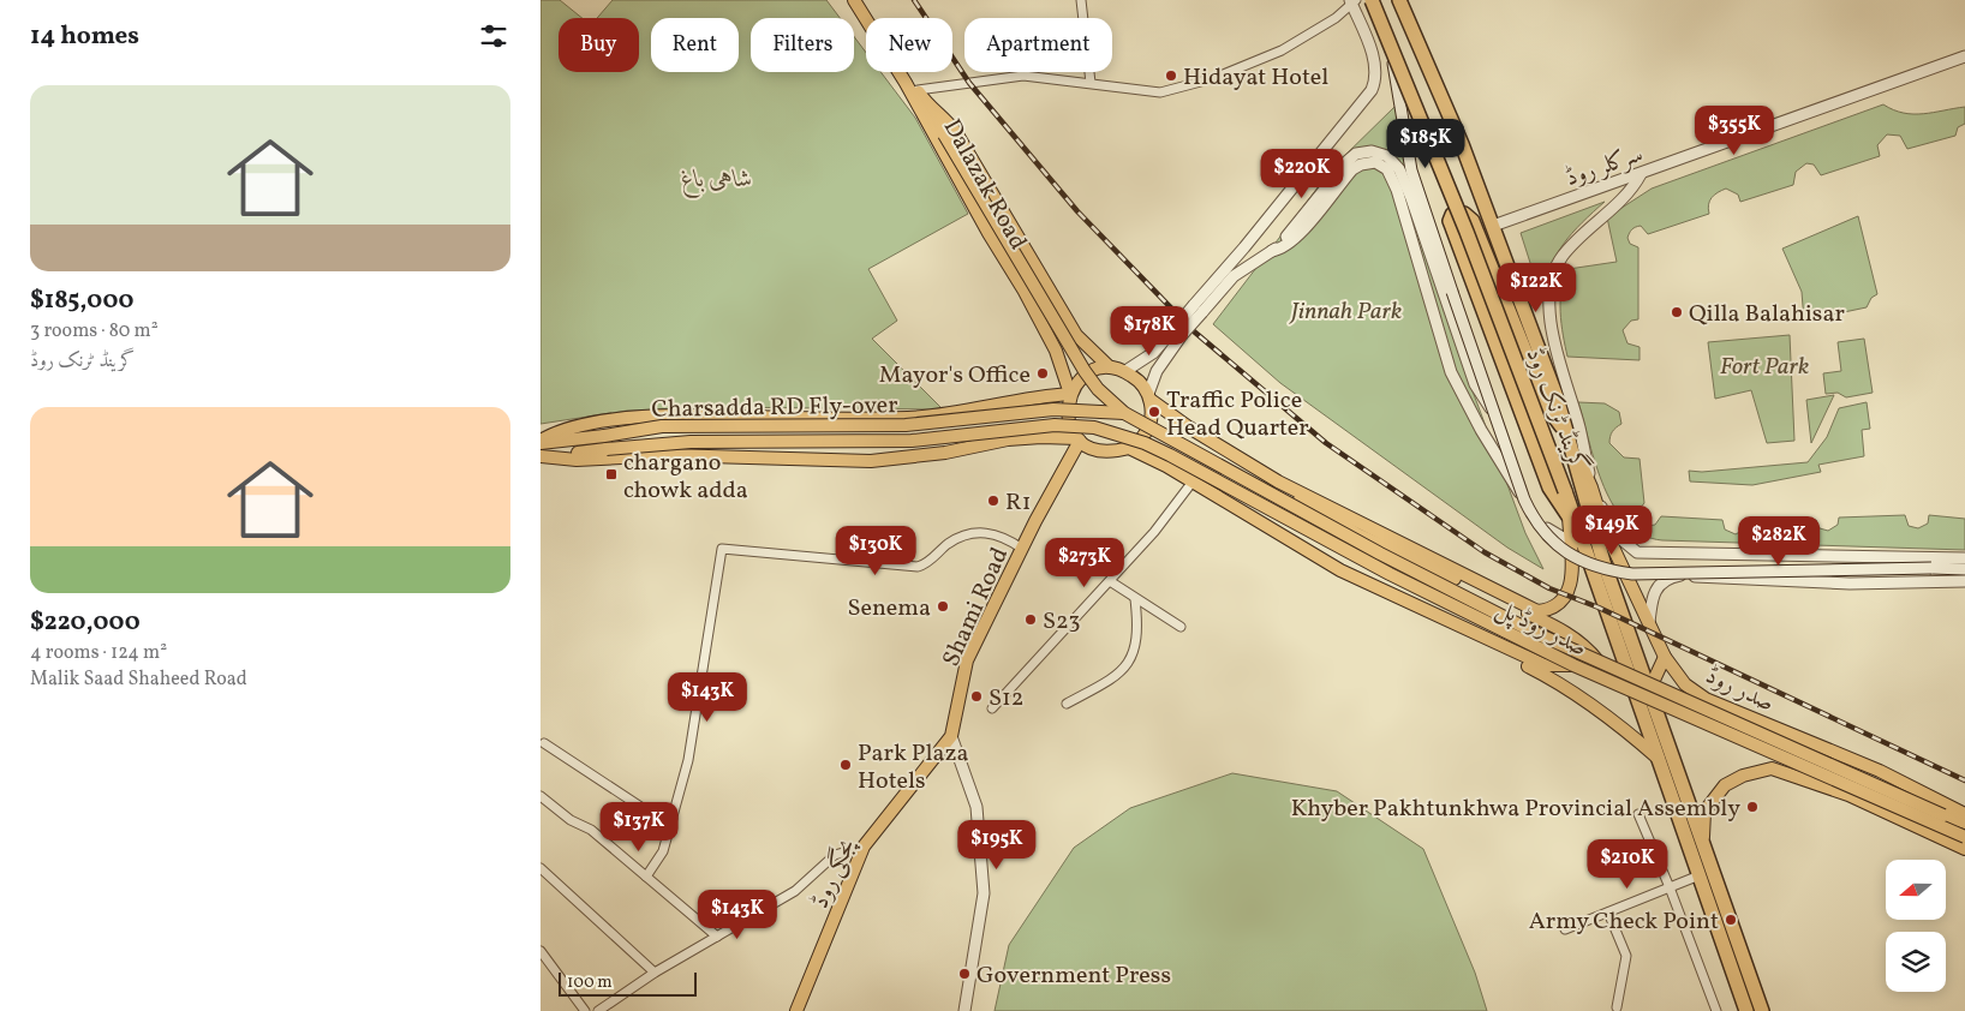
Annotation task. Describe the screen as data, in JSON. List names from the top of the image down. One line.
{"streets":{"highway":["گرینڈ ٹرنک روڈ"],"main road":["Dalazak Road","Charsadda RD Fly-over","Shami Road","صدر روڈ پل","صدر روڈ","پجگی روڈ"],"street":["سرکلر روڈ"]},"crossings":[["سرکلر روڈ","گرینڈ ٹرنک روڈ"],["Dalazak Road","Shami Road"],["Charsadda RD Fly-over","صدر روڈ پل"],["گرینڈ ٹرنک روڈ","صدر روڈ"],["Shami Road","پجگی روڈ"]],"parks":["شاہی باغ","Jinnah Park","Fort Park"],"places":{"other":["Hidayat Hotel","Qilla Balahisar","Mayor's Office","Traffic Police Head Quarter","R1","Senema","S23","S12","Park Plaza Hotels","Khyber Pakhtunkhwa Provincial Assembly","Army Check Point","Government Press"],"transit":["chargano chowk adda"]},"scale_bar":"100 m","north":"left","page":{"heading":"14 homes","chip":["Buy","Rent","Filters","New","Apartment"],"list":[{"name":"$185,000","note":"3 rooms · 80 m² · گرینڈ ٹرنک روڈ"},{"name":"$220,000","note":"4 rooms · 124 m² · Malik Saad Shaheed Road"}],"price":["$355K","$185K","$220K","$122K","$178K","$149K","$282K","$130K","$273K","$143K","$137K","$195K","$210K","$143K"],"scale":"100 m"}}
